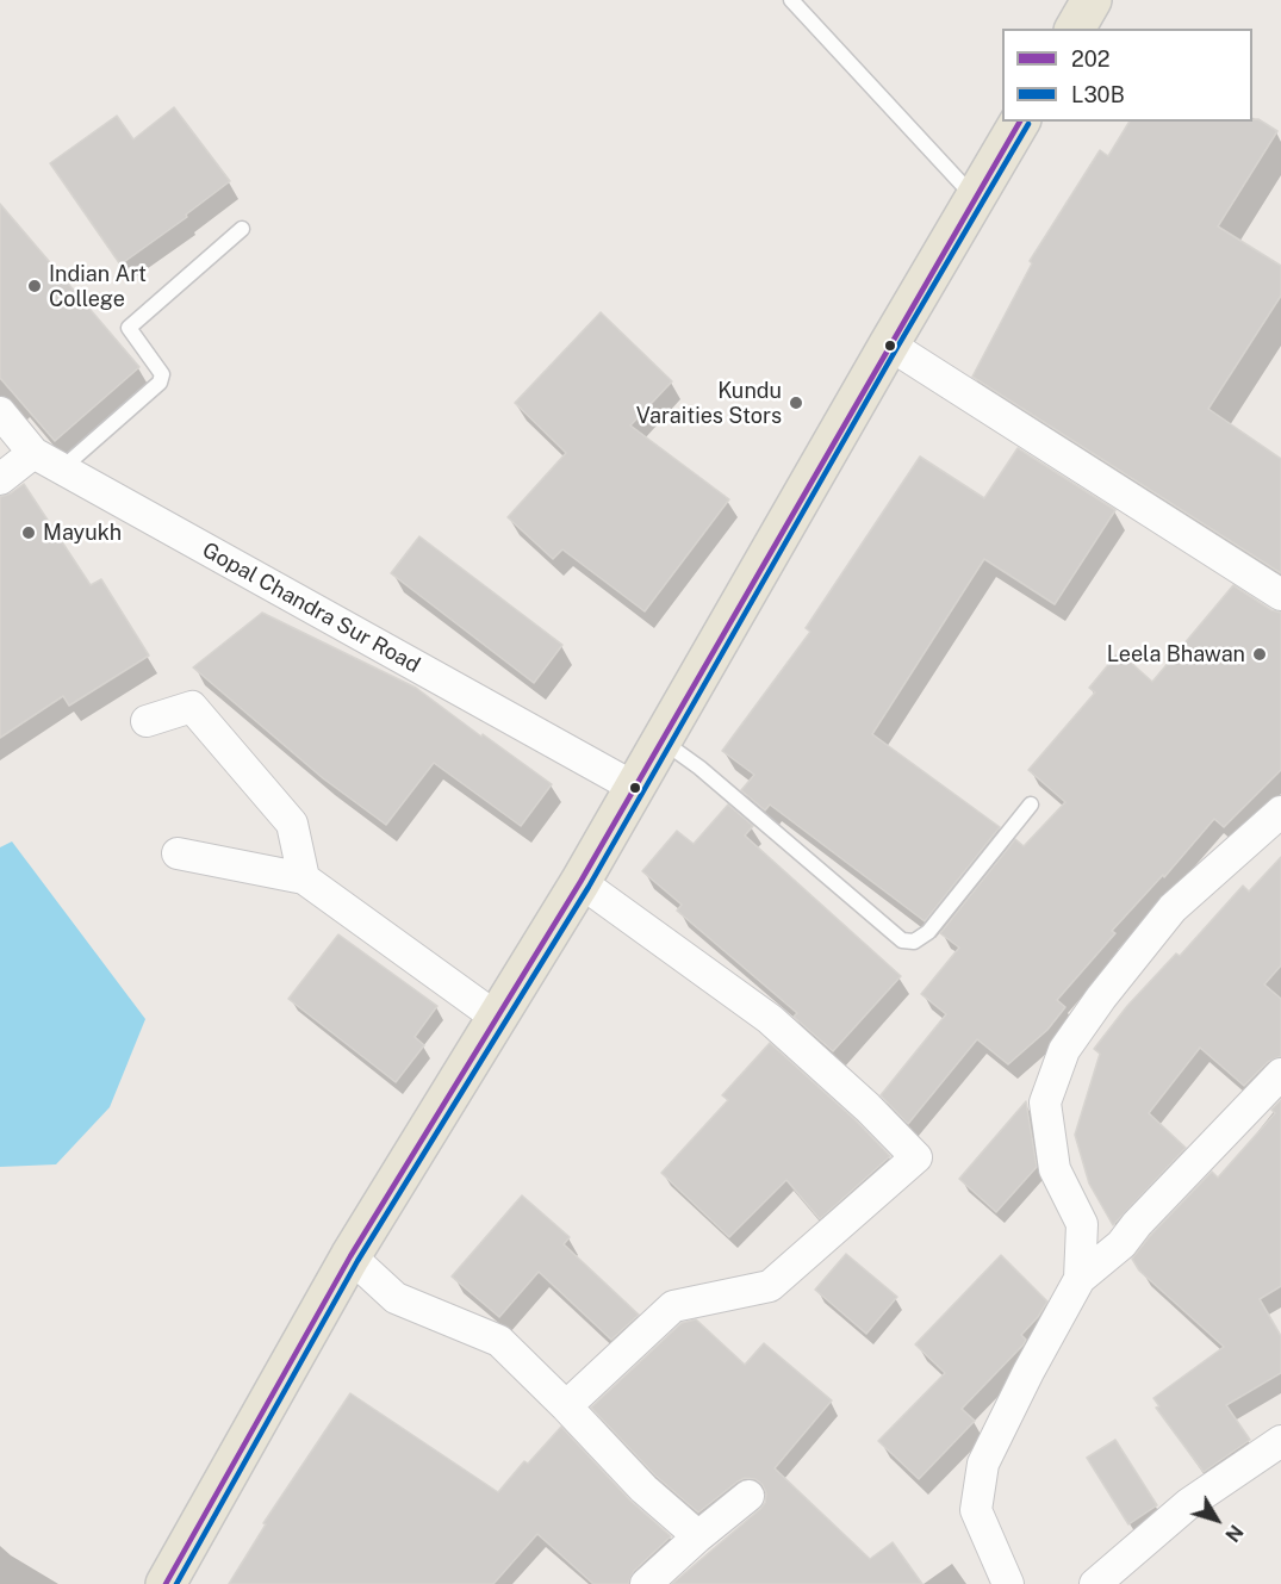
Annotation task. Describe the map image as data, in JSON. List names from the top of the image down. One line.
{"streets":{"street":["Gopal Chandra Sur Road"]},"places":["Indian Art College","Kundu Varaities Stors","Mayukh","Leela Bhawan"],"lines":["transit line 202","transit line L30B"],"legend":["202","L30B"],"north":"bottom right"}
